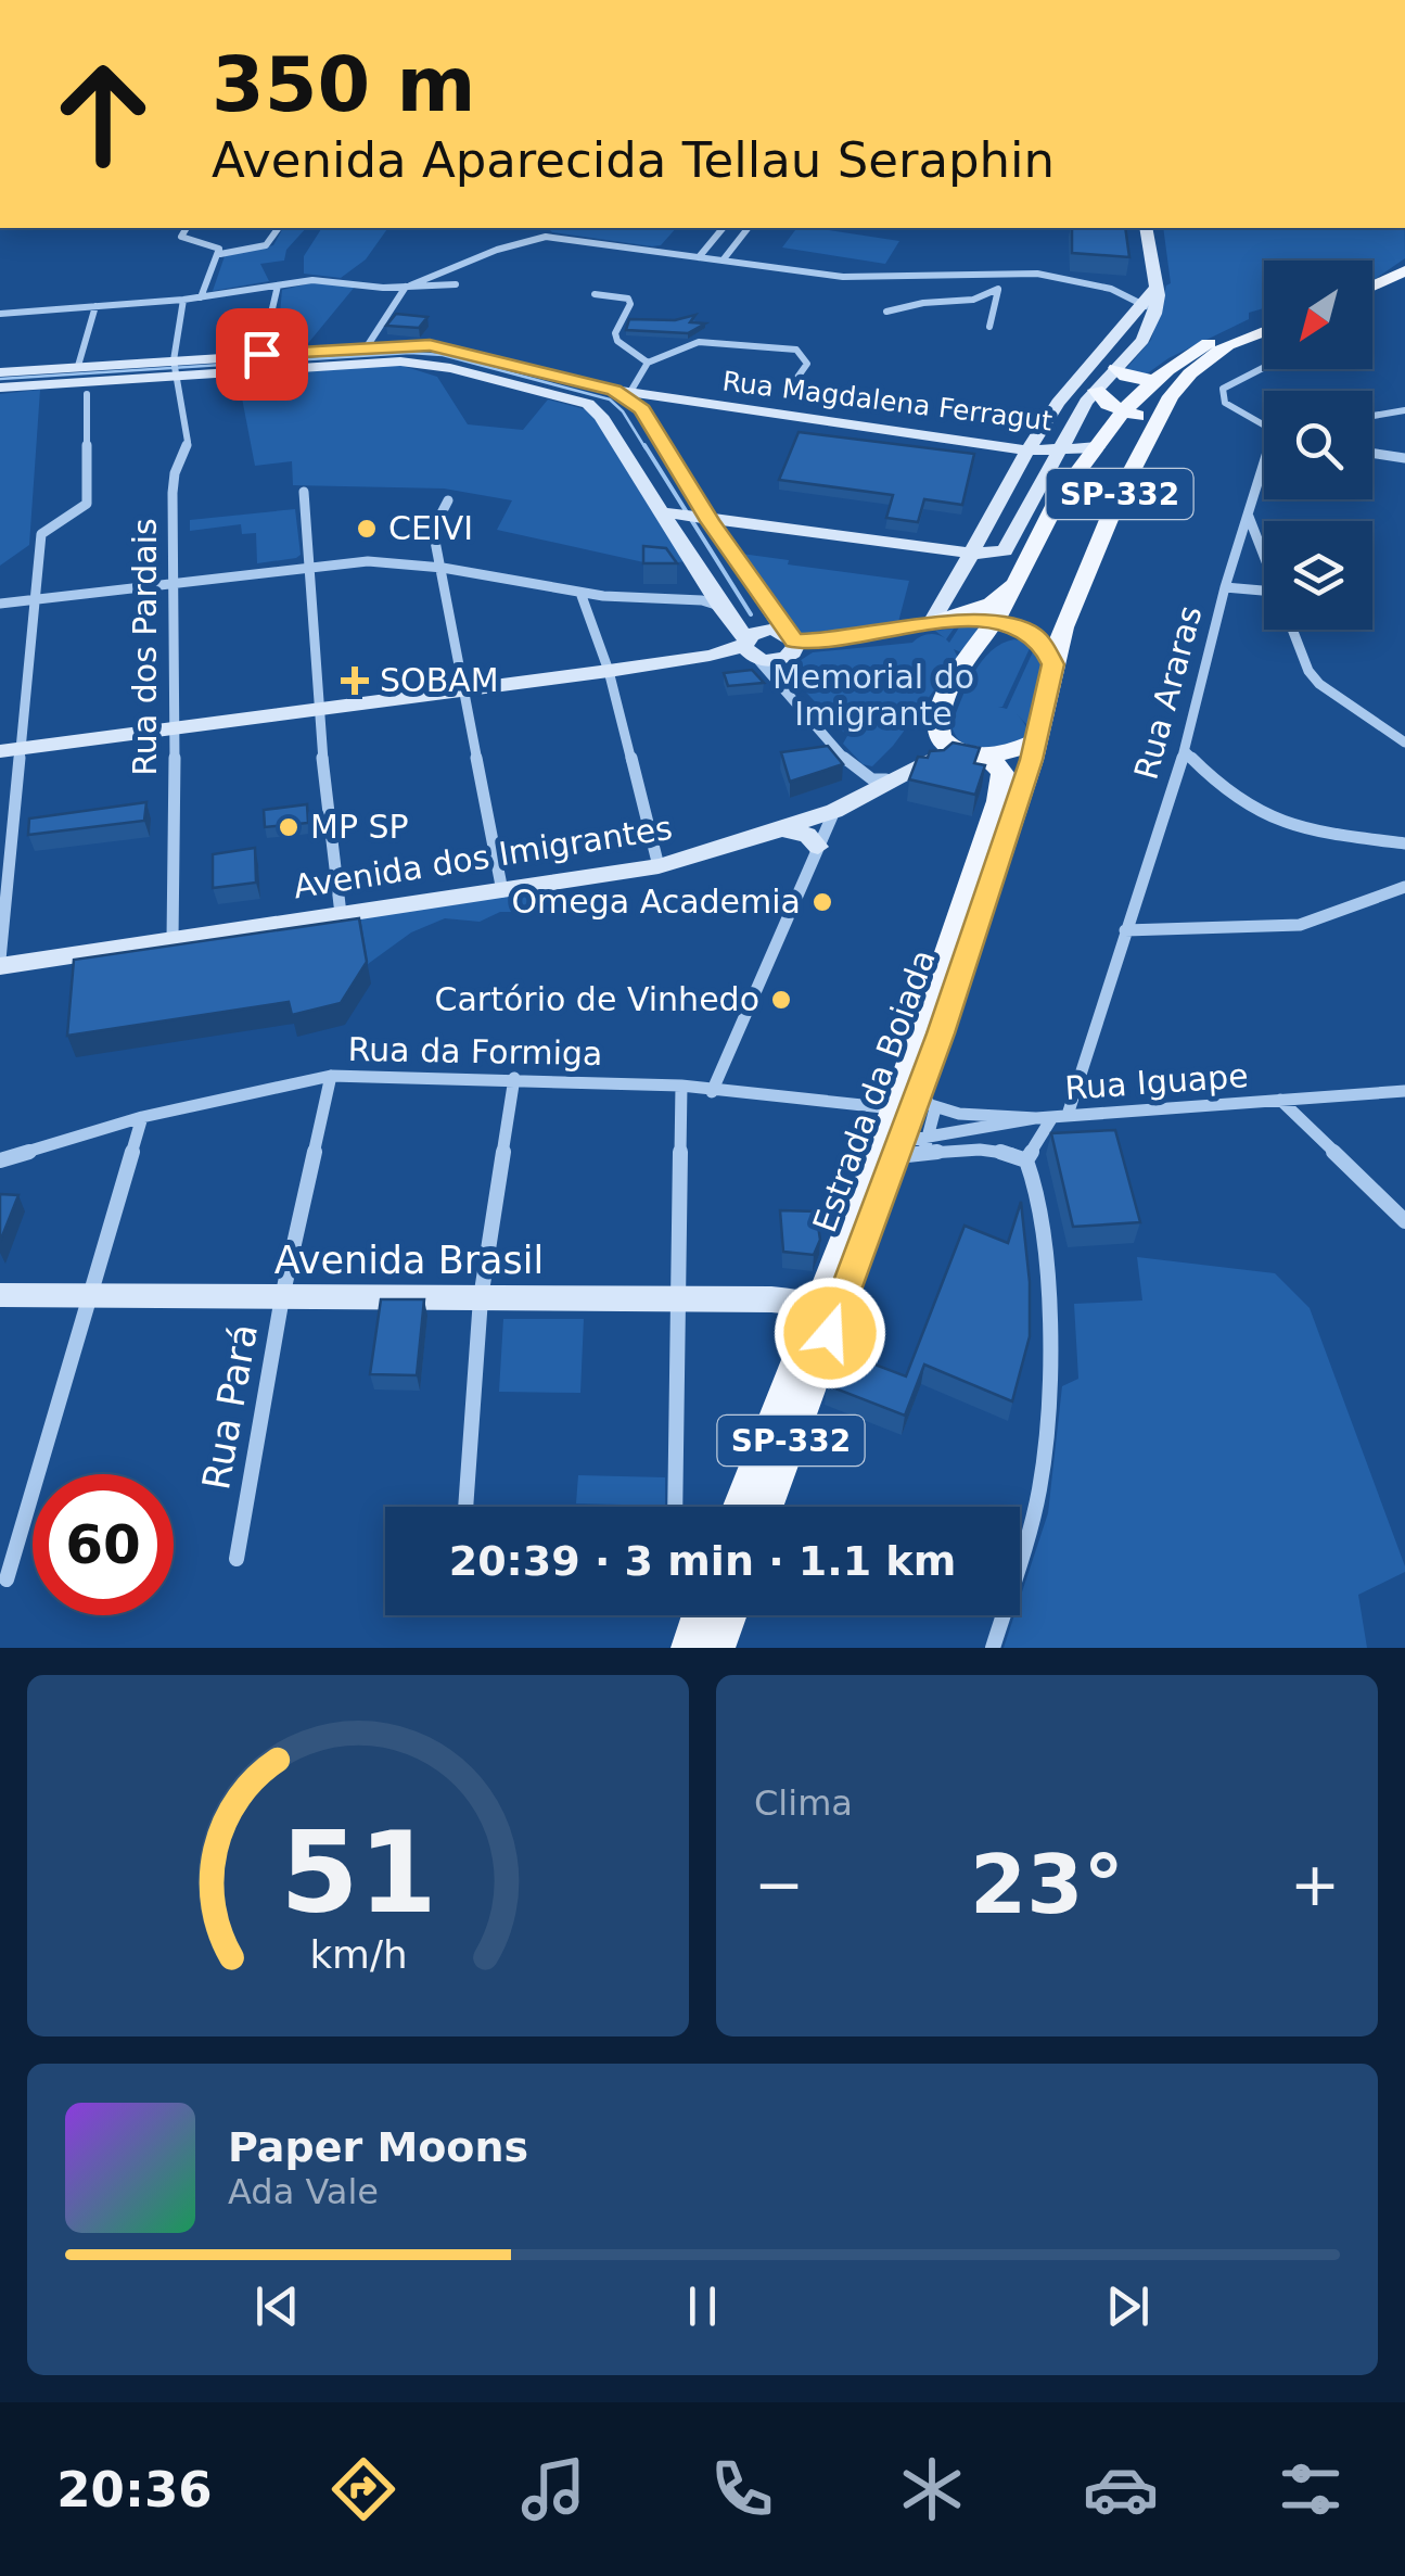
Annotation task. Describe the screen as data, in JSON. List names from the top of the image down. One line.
{"streets":{"main road":["Rua Magdalena Ferragut","SP-332","Avenida dos Imigrantes","Estrada da Boiada","Avenida Brasil"],"street":["Rua dos Pardais","Rua Araras","Rua da Formiga","Rua Iguape","Rua Pará"]},"crossings":[["Rua Magdalena Ferragut","SP-332"],["SP-332","Avenida dos Imigrantes"],["SP-332","Estrada da Boiada"],["Rua dos Pardais","Avenida dos Imigrantes"],["Rua Araras","Rua Iguape"],["Avenida dos Imigrantes","Estrada da Boiada"],["Rua da Formiga","Rua Iguape"],["Rua da Formiga","Estrada da Boiada"],["Rua da Formiga","Rua Pará"],["Rua Iguape","Estrada da Boiada"],["Estrada da Boiada","Avenida Brasil"],["Avenida Brasil","Rua Pará"]],"parks":["Memorial do Imigrante"],"places":{"other":["CEIVI","MP SP","Omega Academia","Cartório de Vinhedo"],"health":["SOBAM"]},"north":"bottom left","page":{"turn":["350 m","Avenida Aparecida Tellau Seraphin"],"limit":"60","trip":"20:39 · 3 min · 1.1 km","tile":"Clima","heat":["−","23°","+"],"song":["Paper Moons","Ada Vale"],"tabs":"20:36","gauge":["51","km/h"]}}
